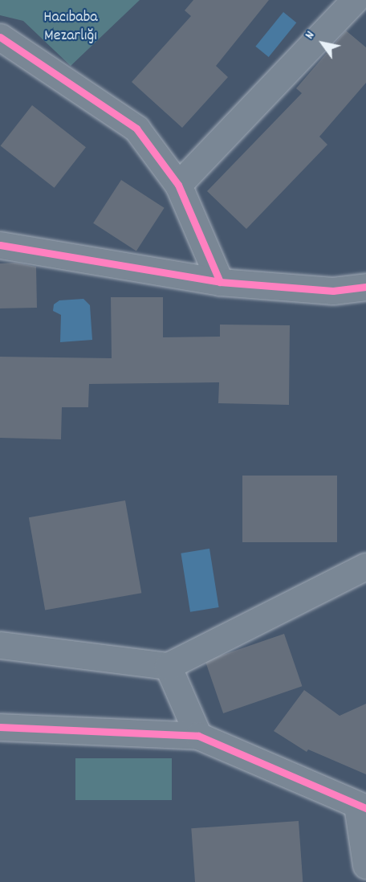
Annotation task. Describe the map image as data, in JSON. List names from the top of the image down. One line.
{"parks":["Hacıbaba Mezarlığı"],"north":"top left"}
